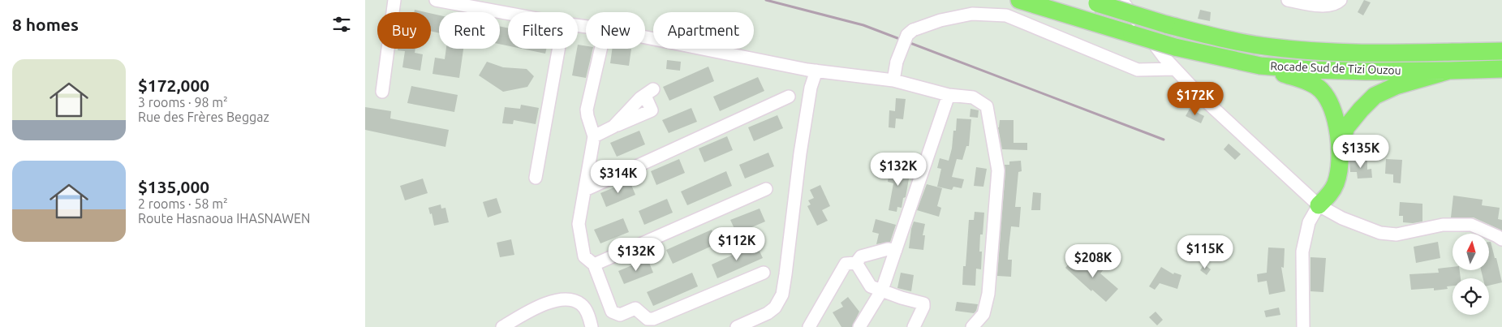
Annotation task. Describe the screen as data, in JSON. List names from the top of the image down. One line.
{"streets":{"highway":["Rocade Sud de Tizi Ouzou"]},"north":"top","page":{"heading":"8 homes","chip":["Buy","Rent","Filters","New","Apartment"],"list":[{"name":"$172,000","note":"3 rooms · 98 m² · Rue des Frères Beggaz"},{"name":"$135,000","note":"2 rooms · 58 m² · Route Hasnaoua IHASNAWEN"}],"price":["$172K","$135K","$132K","$314K","$112K","$115K","$132K","$208K"]}}
